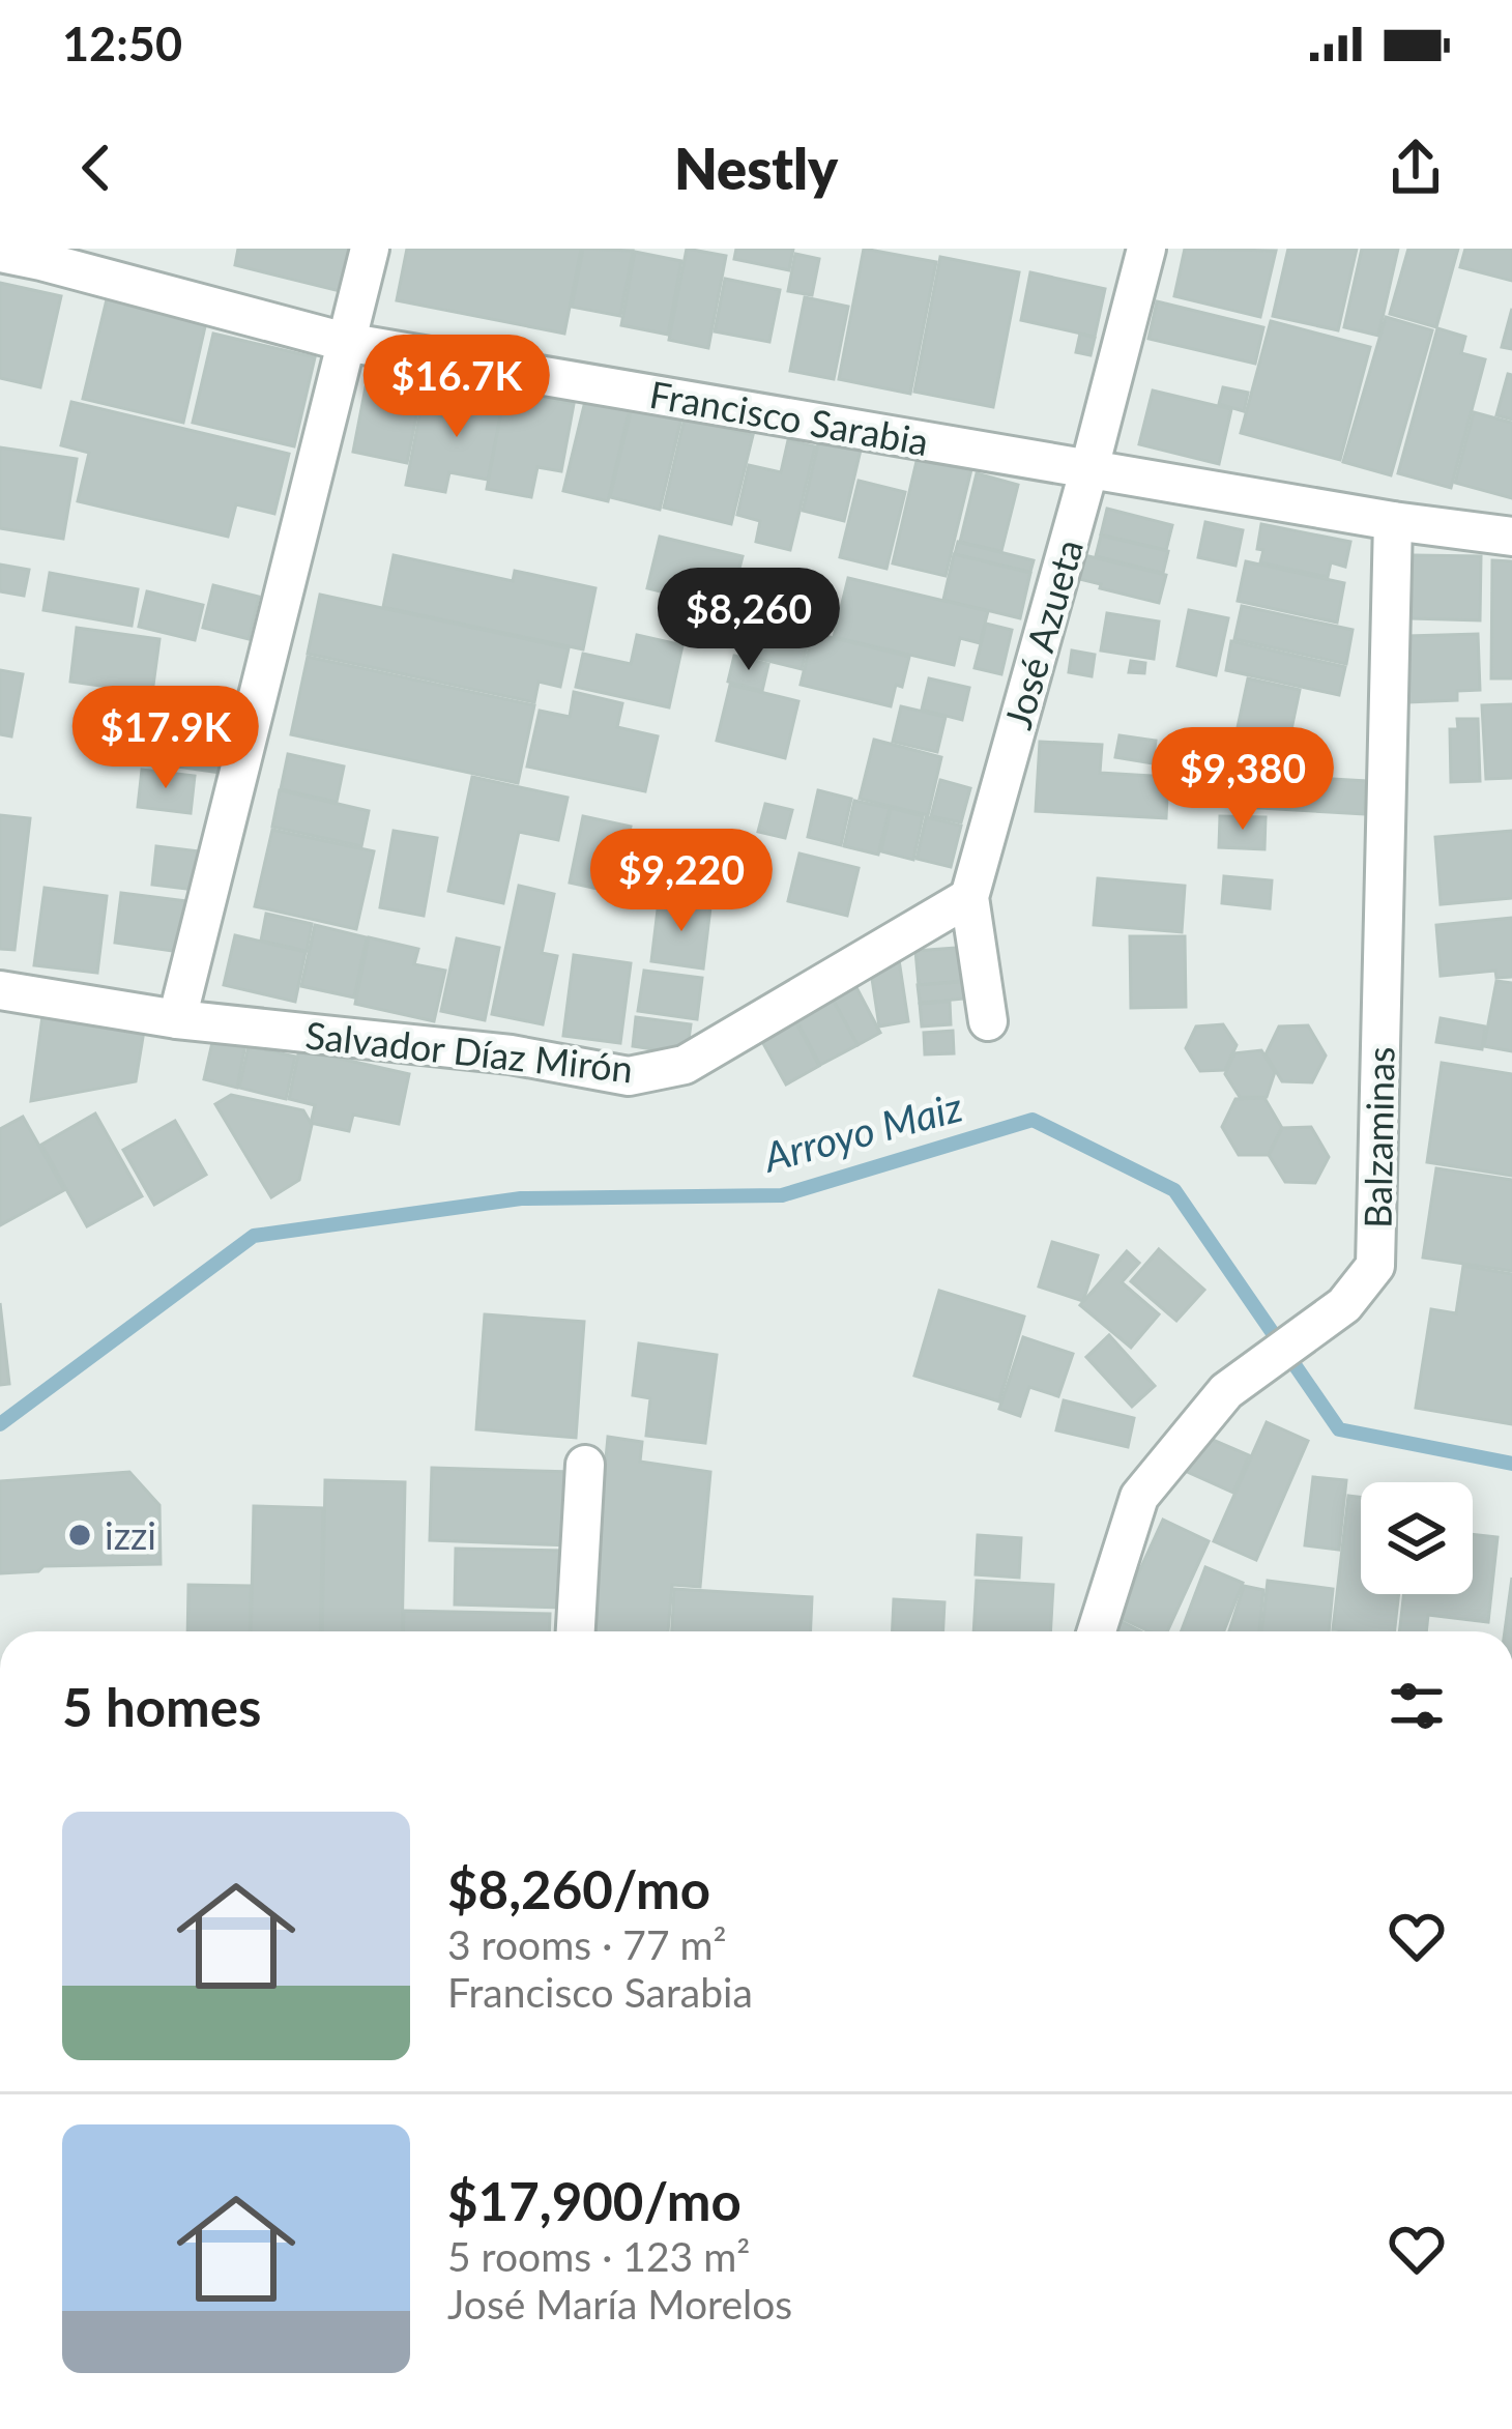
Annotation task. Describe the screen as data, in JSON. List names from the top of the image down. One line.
{"streets":{"street":["Francisco Sarabia","José Azueta","Salvador Díaz Mirón","Balzaminas"]},"crossings":[["Francisco Sarabia","José Azueta"],["Francisco Sarabia","Balzaminas"],["José Azueta","Salvador Díaz Mirón"]],"water":["Arroyo Maiz"],"places":["izzi"],"page":{"status":"12:50","header":"Nestly","price":["$16.7K","$8,260","$17.9K","$9,380","$9,220"],"heading":"5 homes","list":[{"name":"$8,260/mo","note":"3 rooms · 77 m² · Francisco Sarabia"},{"name":"$17,900/mo","note":"5 rooms · 123 m² · José María Morelos"}]}}
